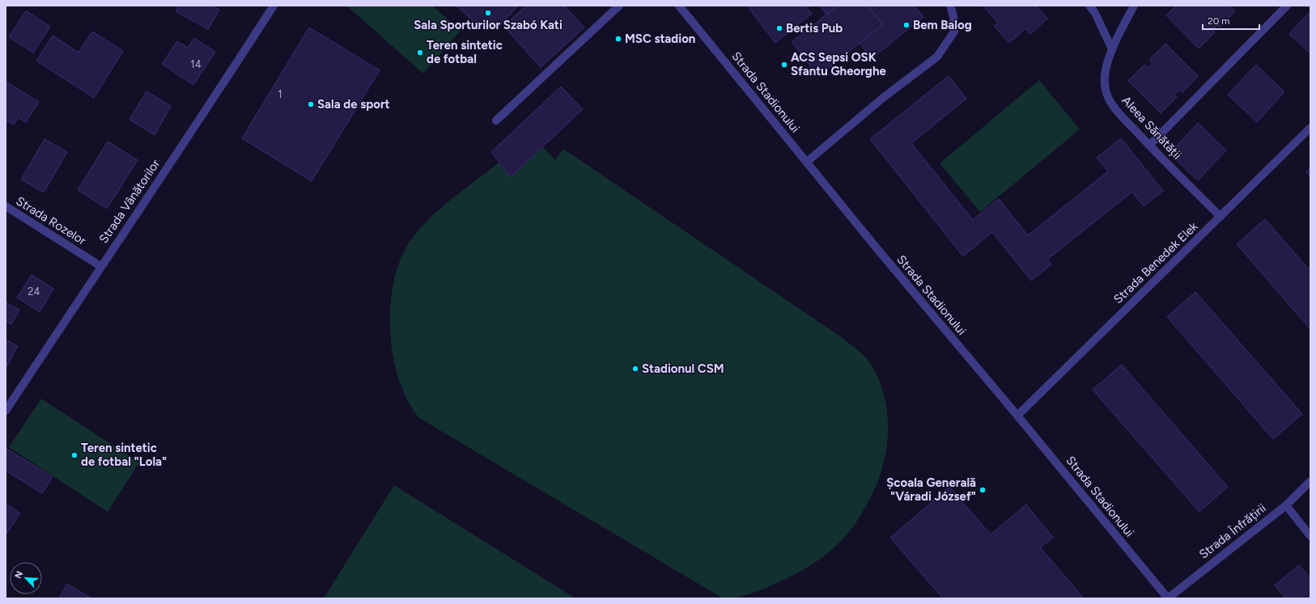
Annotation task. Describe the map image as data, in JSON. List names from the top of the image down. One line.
{"streets":{"street":["Strada Stadionului","Aleea Sănătății","Strada Vânătorilor","Strada Rozelor","Strada Benedek Elek","Strada Înfrățirii"]},"crossings":[["Strada Stadionului","Strada Benedek Elek"],["Strada Stadionului","Strada Înfrățirii"],["Aleea Sănătății","Strada Benedek Elek"],["Strada Vânătorilor","Strada Rozelor"]],"places":["Sala Sporturilor Szabó Kati","Bem Balog","Bertis Pub","MSC stadion","Teren sintetic de fotbal","ACS Sepsi OSK Sfantu Gheorghe","Sala de sport","Stadionul CSM","Teren sintetic de fotbal \"Lola\"","Școala Generală \"Váradi József\""],"house_numbers":["14","1","24"],"scale_bar":"20 m","north":"top left"}
